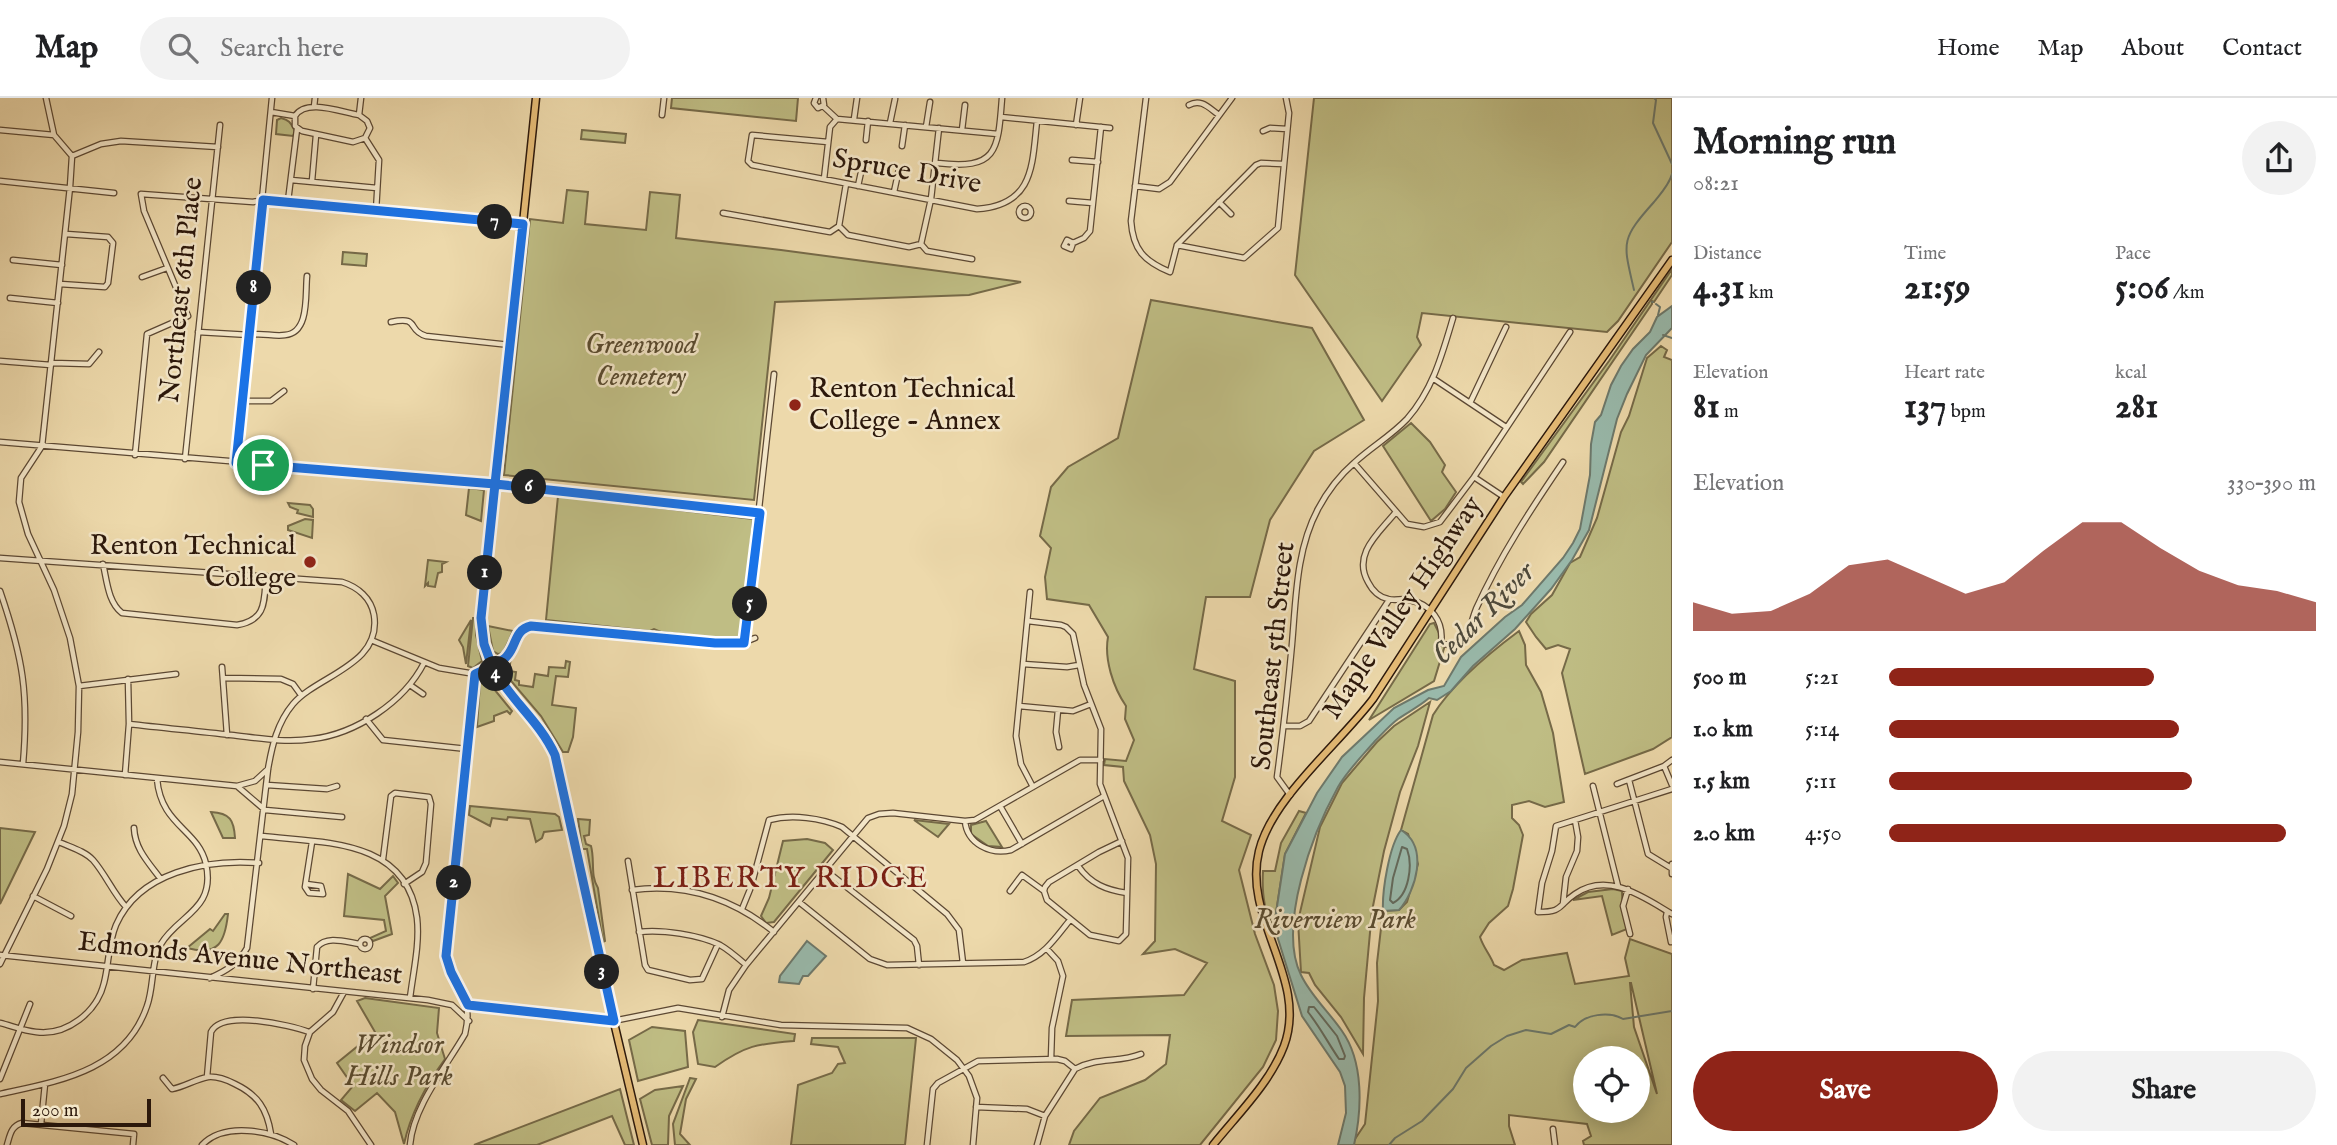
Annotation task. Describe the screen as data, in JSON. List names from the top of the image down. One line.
{"streets":{"main road":["Maple Valley Highway"],"street":["Spruce Drive","Northeast 6th Place","Southeast 5th Street","Edmonds Avenue Northeast"]},"crossings":[["Maple Valley Highway","Southeast 5th Street"]],"districts":["LIBERTY RIDGE"],"water":["Cedar River"],"parks":["Greenwood Cemetery","Riverview Park","Windsor Hills Park"],"places":["Renton Technical College - Annex","Renton Technical College"],"scale_bar":"200 m","page":{"header":"Map","search":"Search here","nav":["Home","Map","About","Contact"],"heading":["Morning run","08:21"],"pins":["7","8","6","1","5","4","2","3"],"stats":[["Distance","4.31 km"],["Time","21:59"],["Pace","5:06 /km"],["Elevation","81 m"],["Heart rate","137 bpm"],["kcal","281"]],"chart":["Elevation","330–390 m"],"list":[{"name":"500 m","note":"5:21"},{"name":"1.0 km","note":"5:14"},{"name":"1.5 km","note":"5:11"},{"name":"2.0 km","note":"4:50"}],"buttons":["Save","Share"],"scale":"200 m"}}
